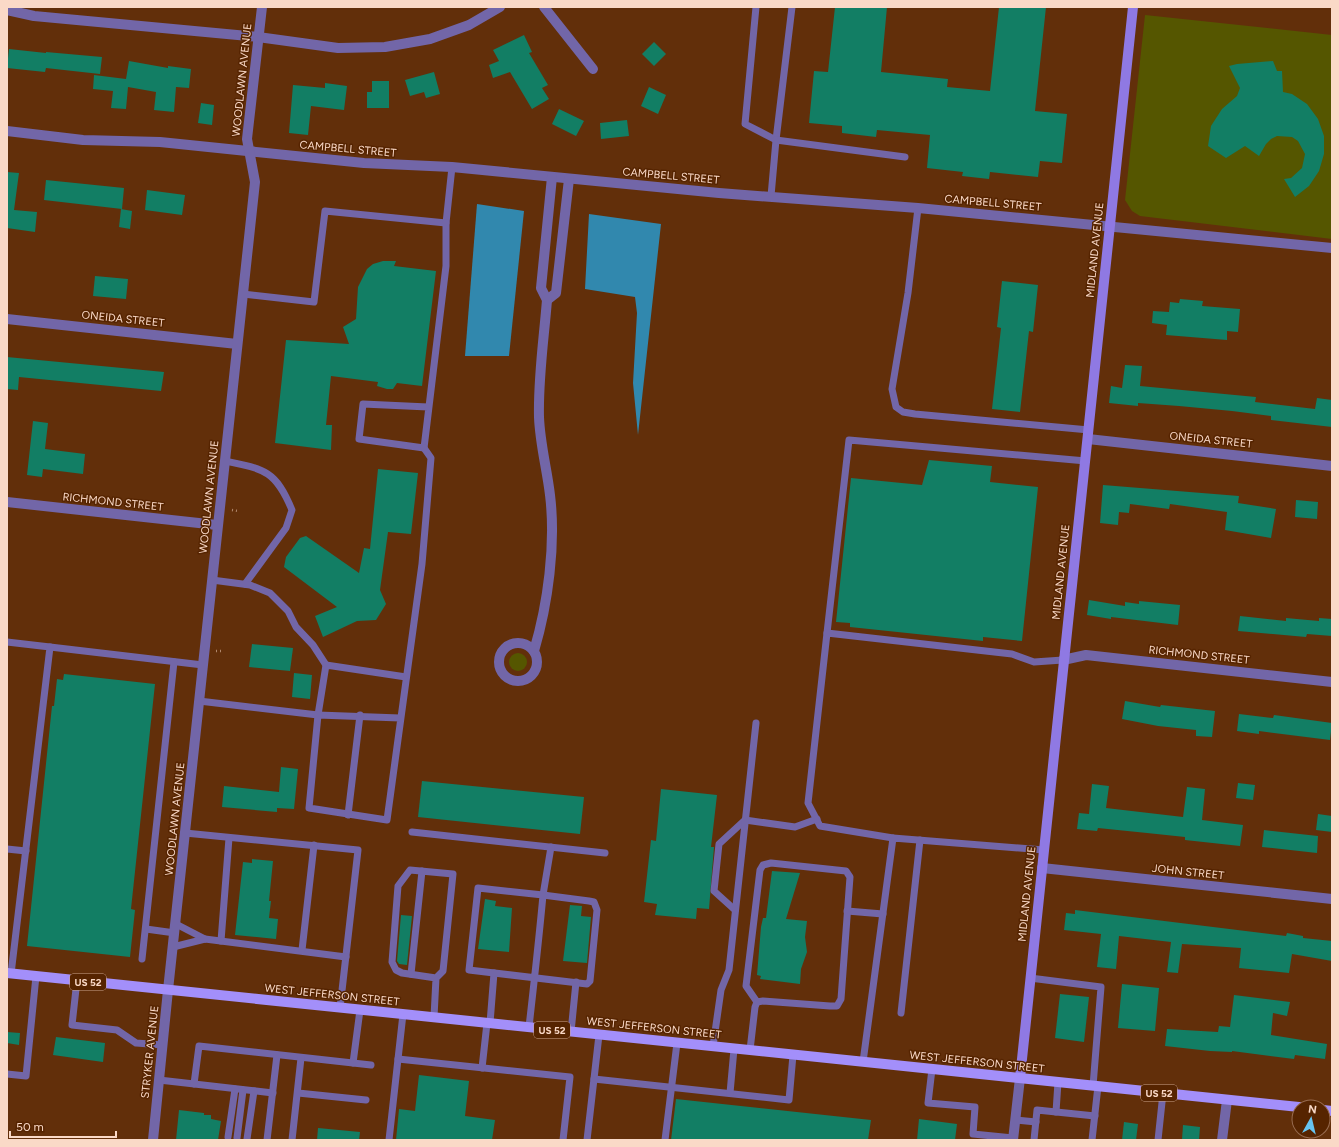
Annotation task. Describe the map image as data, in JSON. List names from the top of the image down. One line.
{"streets":{"main road":["MIDLAND AVENUE","US 52","WEST JEFFERSON STREET"],"street":["WOODLAWN AVENUE","CAMPBELL STREET","ONEIDA STREET","RICHMOND STREET","JOHN STREET","STRYKER AVENUE"]},"crossings":[["WOODLAWN AVENUE","CAMPBELL STREET"],["WOODLAWN AVENUE","ONEIDA STREET"],["WOODLAWN AVENUE","RICHMOND STREET"],["WOODLAWN AVENUE","WEST JEFFERSON STREET"],["WOODLAWN AVENUE","STRYKER AVENUE"],["CAMPBELL STREET","MIDLAND AVENUE"],["MIDLAND AVENUE","ONEIDA STREET"],["MIDLAND AVENUE","RICHMOND STREET"],["MIDLAND AVENUE","JOHN STREET"],["MIDLAND AVENUE","WEST JEFFERSON STREET"],["WEST JEFFERSON STREET","STRYKER AVENUE"]],"scale_bar":"50 m","north":"top"}
